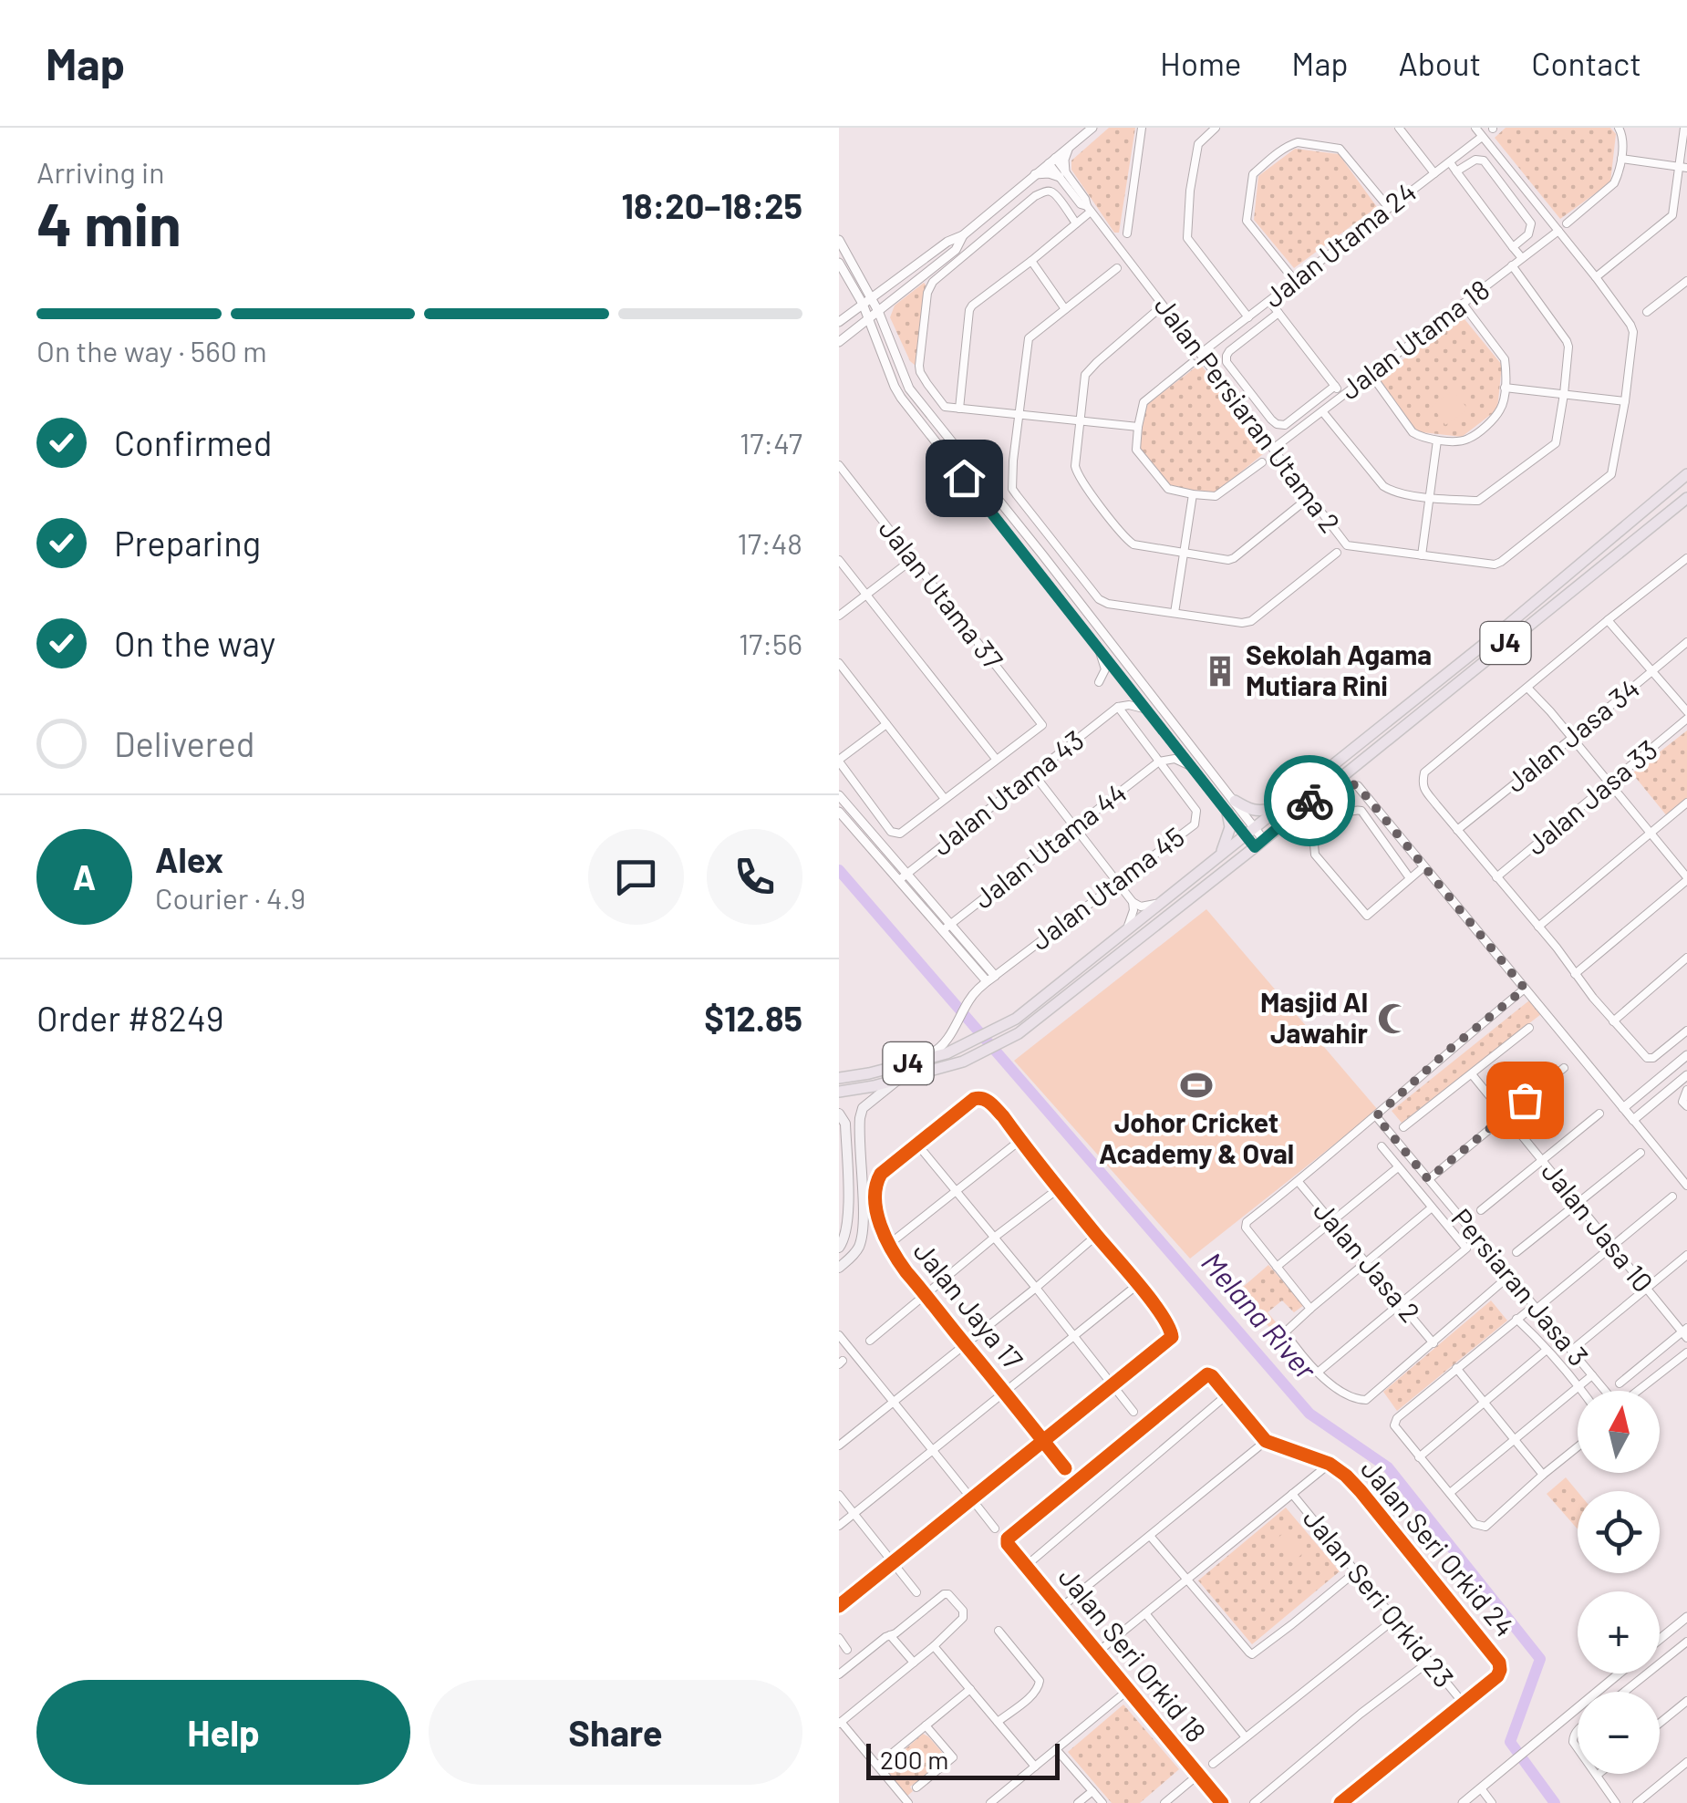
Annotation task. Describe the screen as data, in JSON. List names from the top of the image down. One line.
{"streets":{"main road":["J4"],"street":["Jalan Utama 24","Jalan Utama 18","Jalan Persiaran Utama 2","Jalan Utama 37","Jalan Jasa 34","Jalan Utama 43","Jalan Jasa 33","Jalan Utama 44","Jalan Utama 45","Jalan Jasa 10","Jalan Jasa 2","Persiaran Jasa 3","Jalan Jaya 17","Jalan Seri Orkid 24","Jalan Seri Orkid 23","Jalan Seri Orkid 18"]},"crossings":[["Jalan Utama 24","Jalan Persiaran Utama 2"],["Jalan Utama 18","Jalan Persiaran Utama 2"],["Jalan Utama 43","Jalan Utama 45"],["Jalan Utama 44","Jalan Utama 45"],["Jalan Seri Orkid 24","Jalan Seri Orkid 23"]],"water":["Melana River"],"places":{"building":["Sekolah Agama Mutiara Rini"],"mosque":["Masjid Al Jawahir"],"sports":["Johor Cricket Academy & Oval"]},"scale_bar":"200 m","north":"top","page":{"header":"Map","nav":["Home","Map","About","Contact"],"heading":["4 min","Arriving in","18:20–18:25"],"panel":["Alex","Courier · 4.9","Order #8249","$12.85"],"bar":"On the way · 560 m","list":[["Confirmed","17:47"],["Preparing","17:48"],["On the way","17:56"],"Delivered"],"round":"A","map_buttons":["+","−"],"buttons":["Help","Share"],"scale":"200 m"}}
